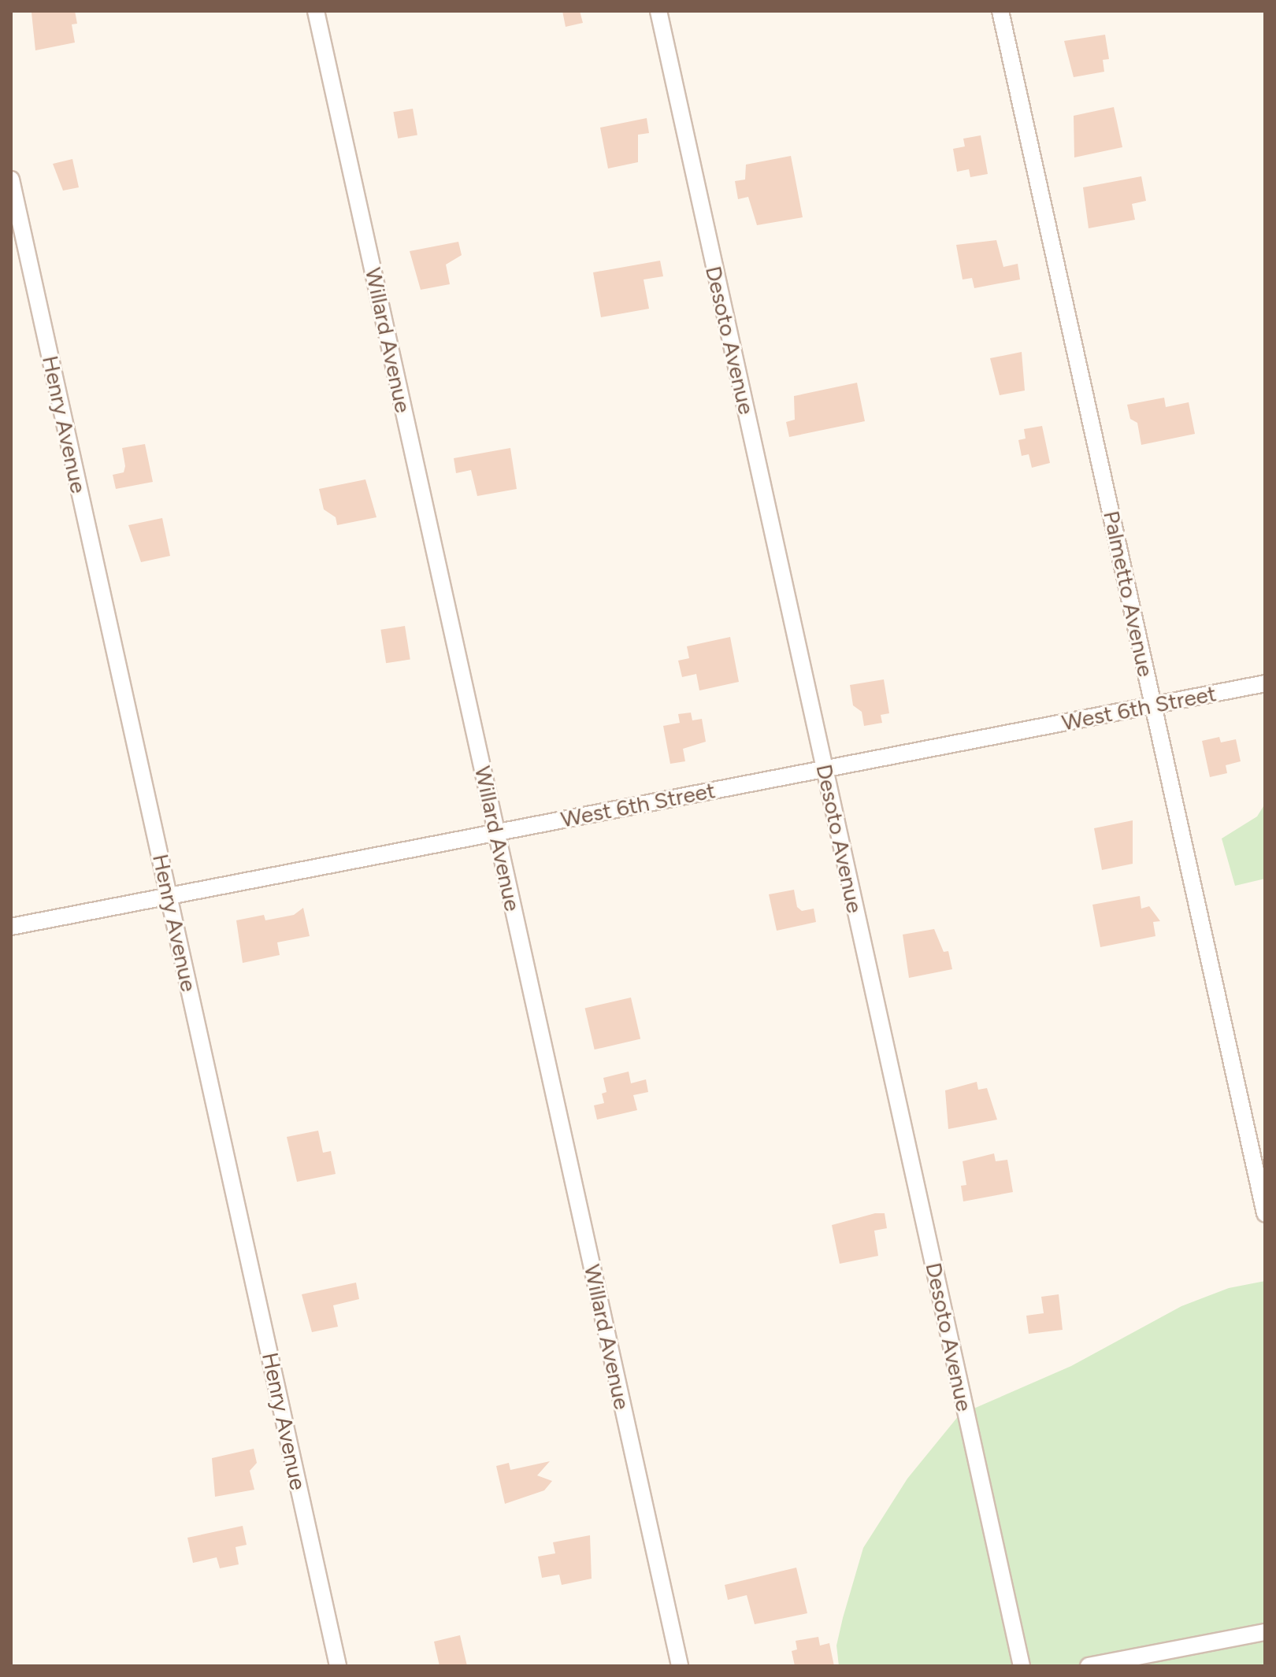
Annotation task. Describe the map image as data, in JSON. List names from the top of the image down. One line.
{"streets":{"street":["Willard Avenue","Desoto Avenue","Henry Avenue","Palmetto Avenue","West 6th Street"]},"crossings":[["Willard Avenue","West 6th Street"],["Desoto Avenue","West 6th Street"],["Henry Avenue","West 6th Street"],["Palmetto Avenue","West 6th Street"]]}
